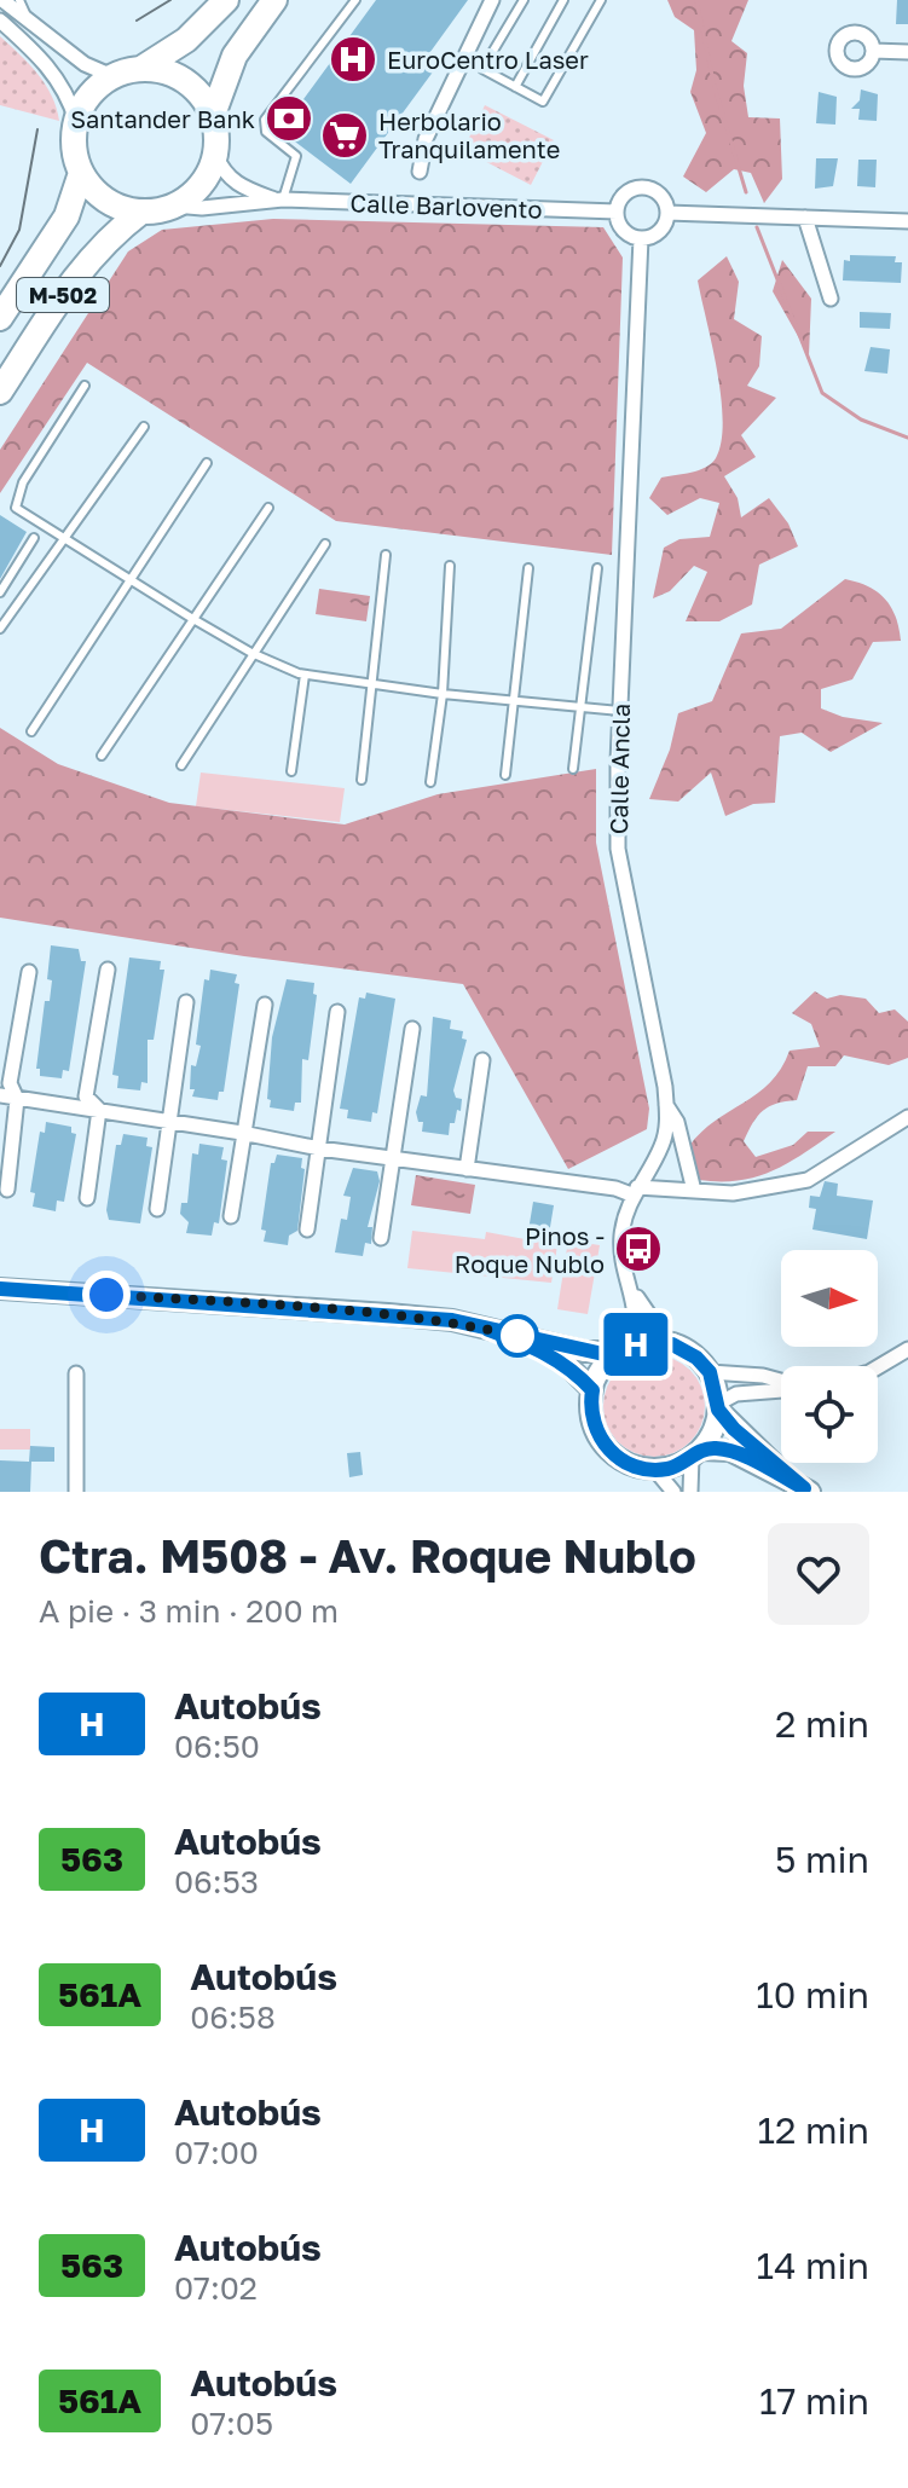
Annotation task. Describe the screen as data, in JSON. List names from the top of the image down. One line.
{"streets":{"highway":["M-502"],"street":["Calle Barlovento","Calle Ancla"]},"crossings":[["Calle Barlovento","M-502"],["Calle Barlovento","Calle Ancla"]],"places":{"hospital":["EuroCentro Laser"],"bank":["Santander Bank"],"supermarket":["Herbolario Tranquilamente"],"bus stop":["Pinos - Roque Nublo"]},"lines":["bus line H"],"north":"right","page":{"on_map":"H","heading":["Ctra. M508 - Av. Roque Nublo","A pie · 3 min · 200 m"],"list":[{"mark":"H","name":"Autobús","note":"06:50","value":"2 min"},{"mark":"563","name":"Autobús","note":"06:53","value":"5 min"},{"mark":"561A","name":"Autobús","note":"06:58","value":"10 min"},{"mark":"H","name":"Autobús","note":"07:00","value":"12 min"},{"mark":"563","name":"Autobús","note":"07:02","value":"14 min"},{"mark":"561A","name":"Autobús","note":"07:05","value":"17 min"}]}}
